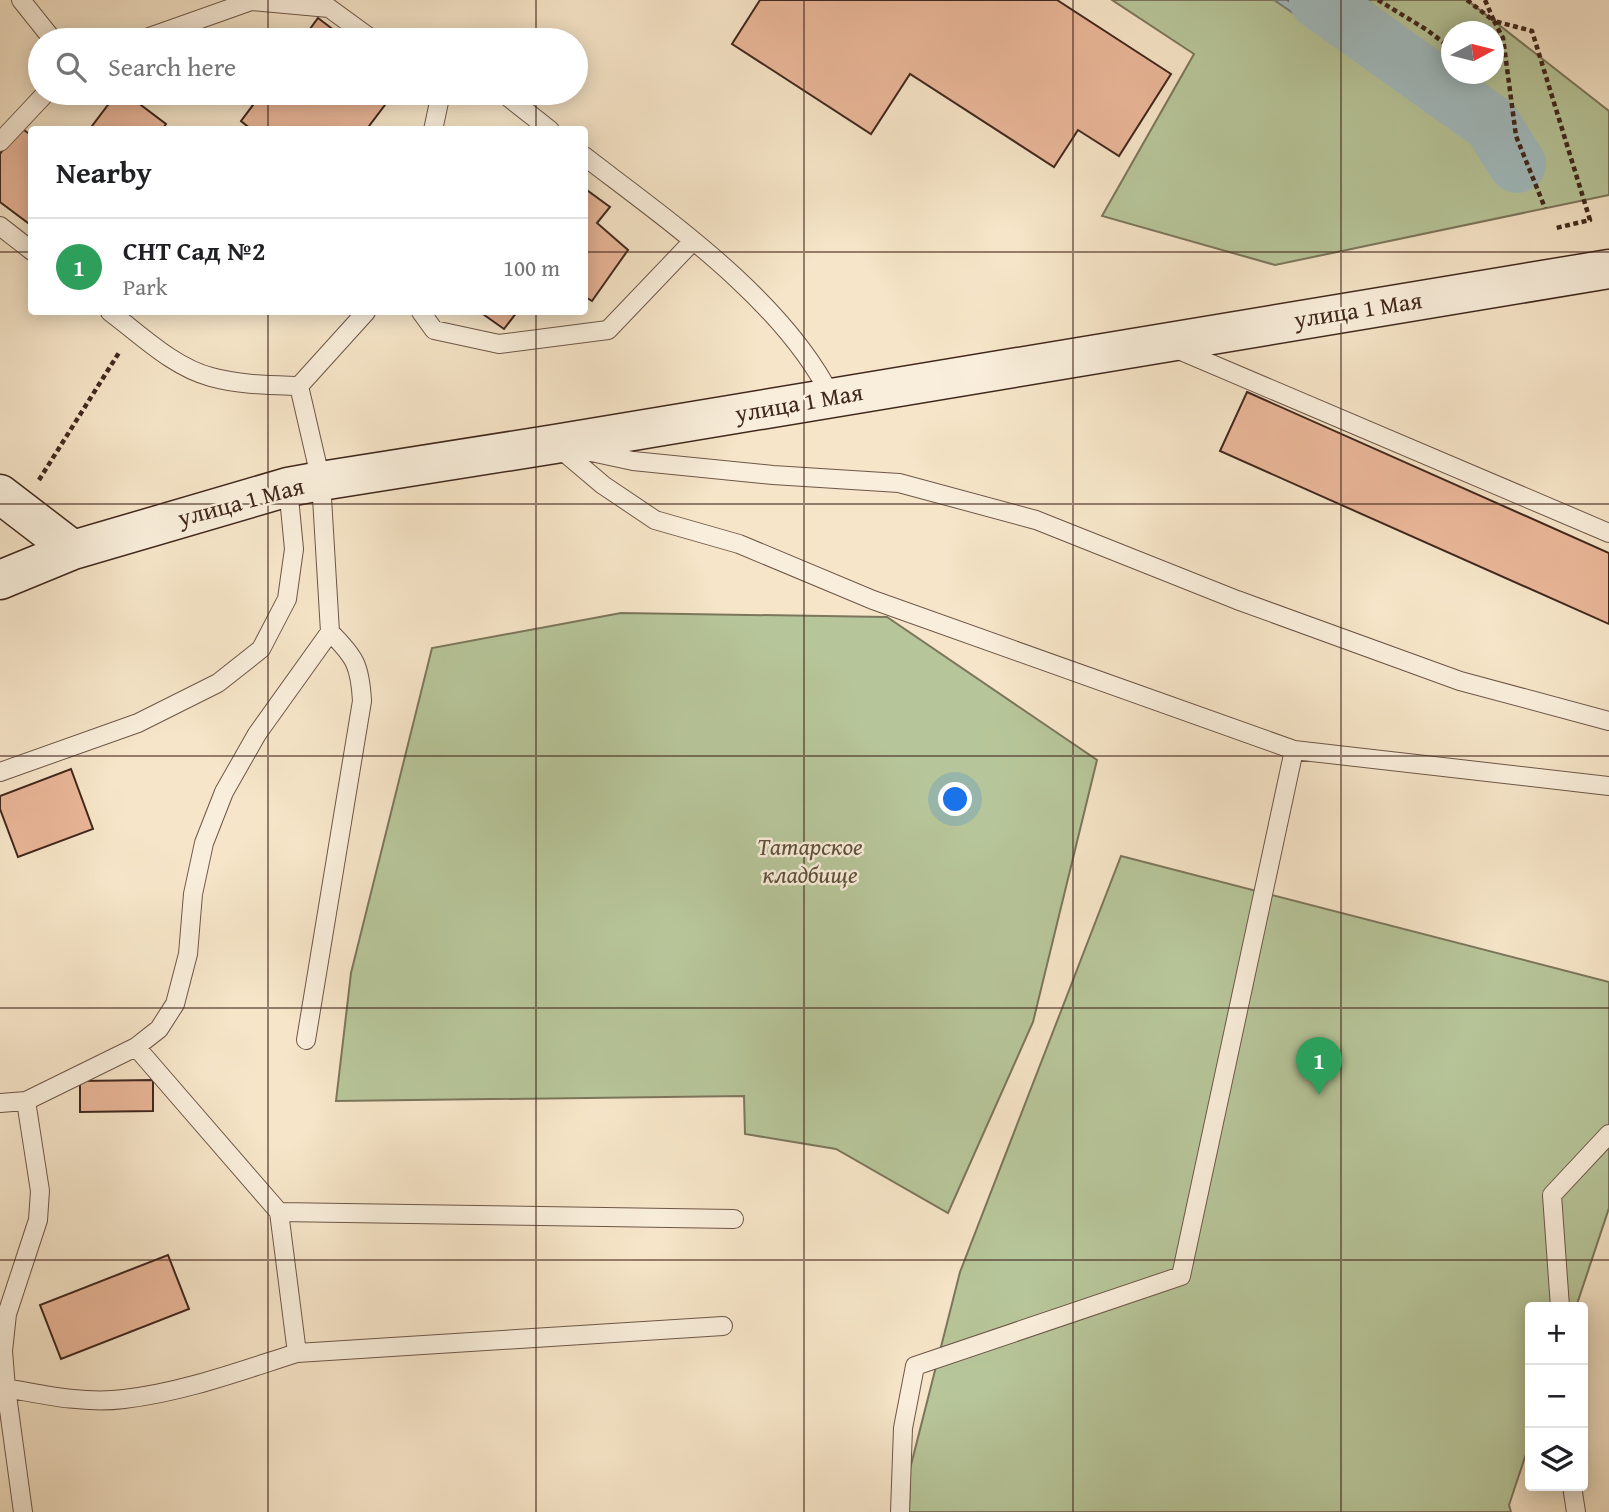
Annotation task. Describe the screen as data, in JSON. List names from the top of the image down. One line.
{"streets":{"main road":["улица 1 Мая"]},"parks":["Татарское кладбище"],"north":"right","page":{"search":"Search here","heading":"Nearby","list":[{"mark":"1","name":"СНТ Сад №2","note":"Park","value":"100 m"}],"pins":"1","map_buttons":["+","−"]}}
